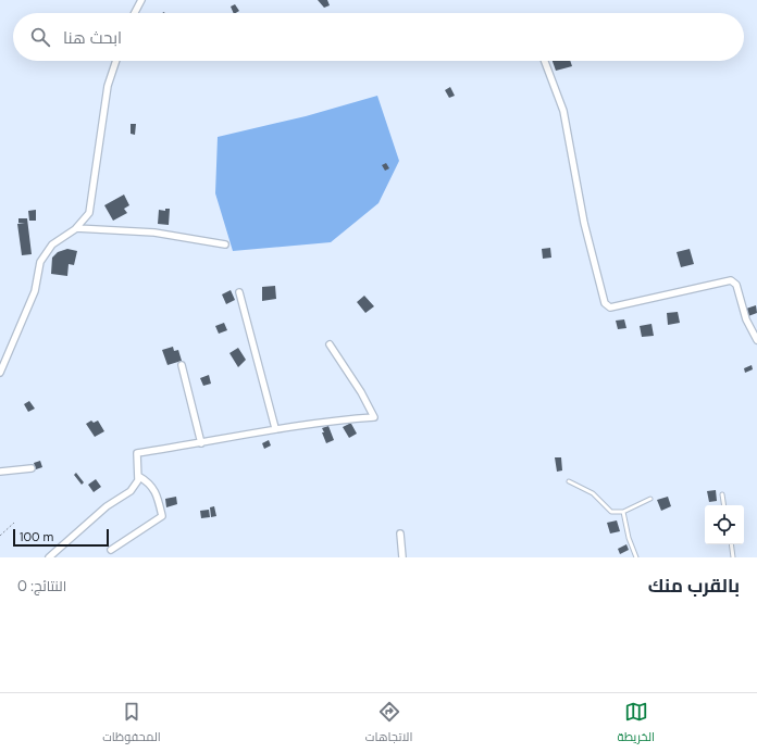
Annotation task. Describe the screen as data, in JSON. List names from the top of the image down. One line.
{"scale_bar":"100 m","page":{"search":"ابحث هنا","scale":"100 m","heading":["بالقرب منك","النتائج: 0"],"nav":["الخريطة","الاتجاهات","المحفوظات"]}}
